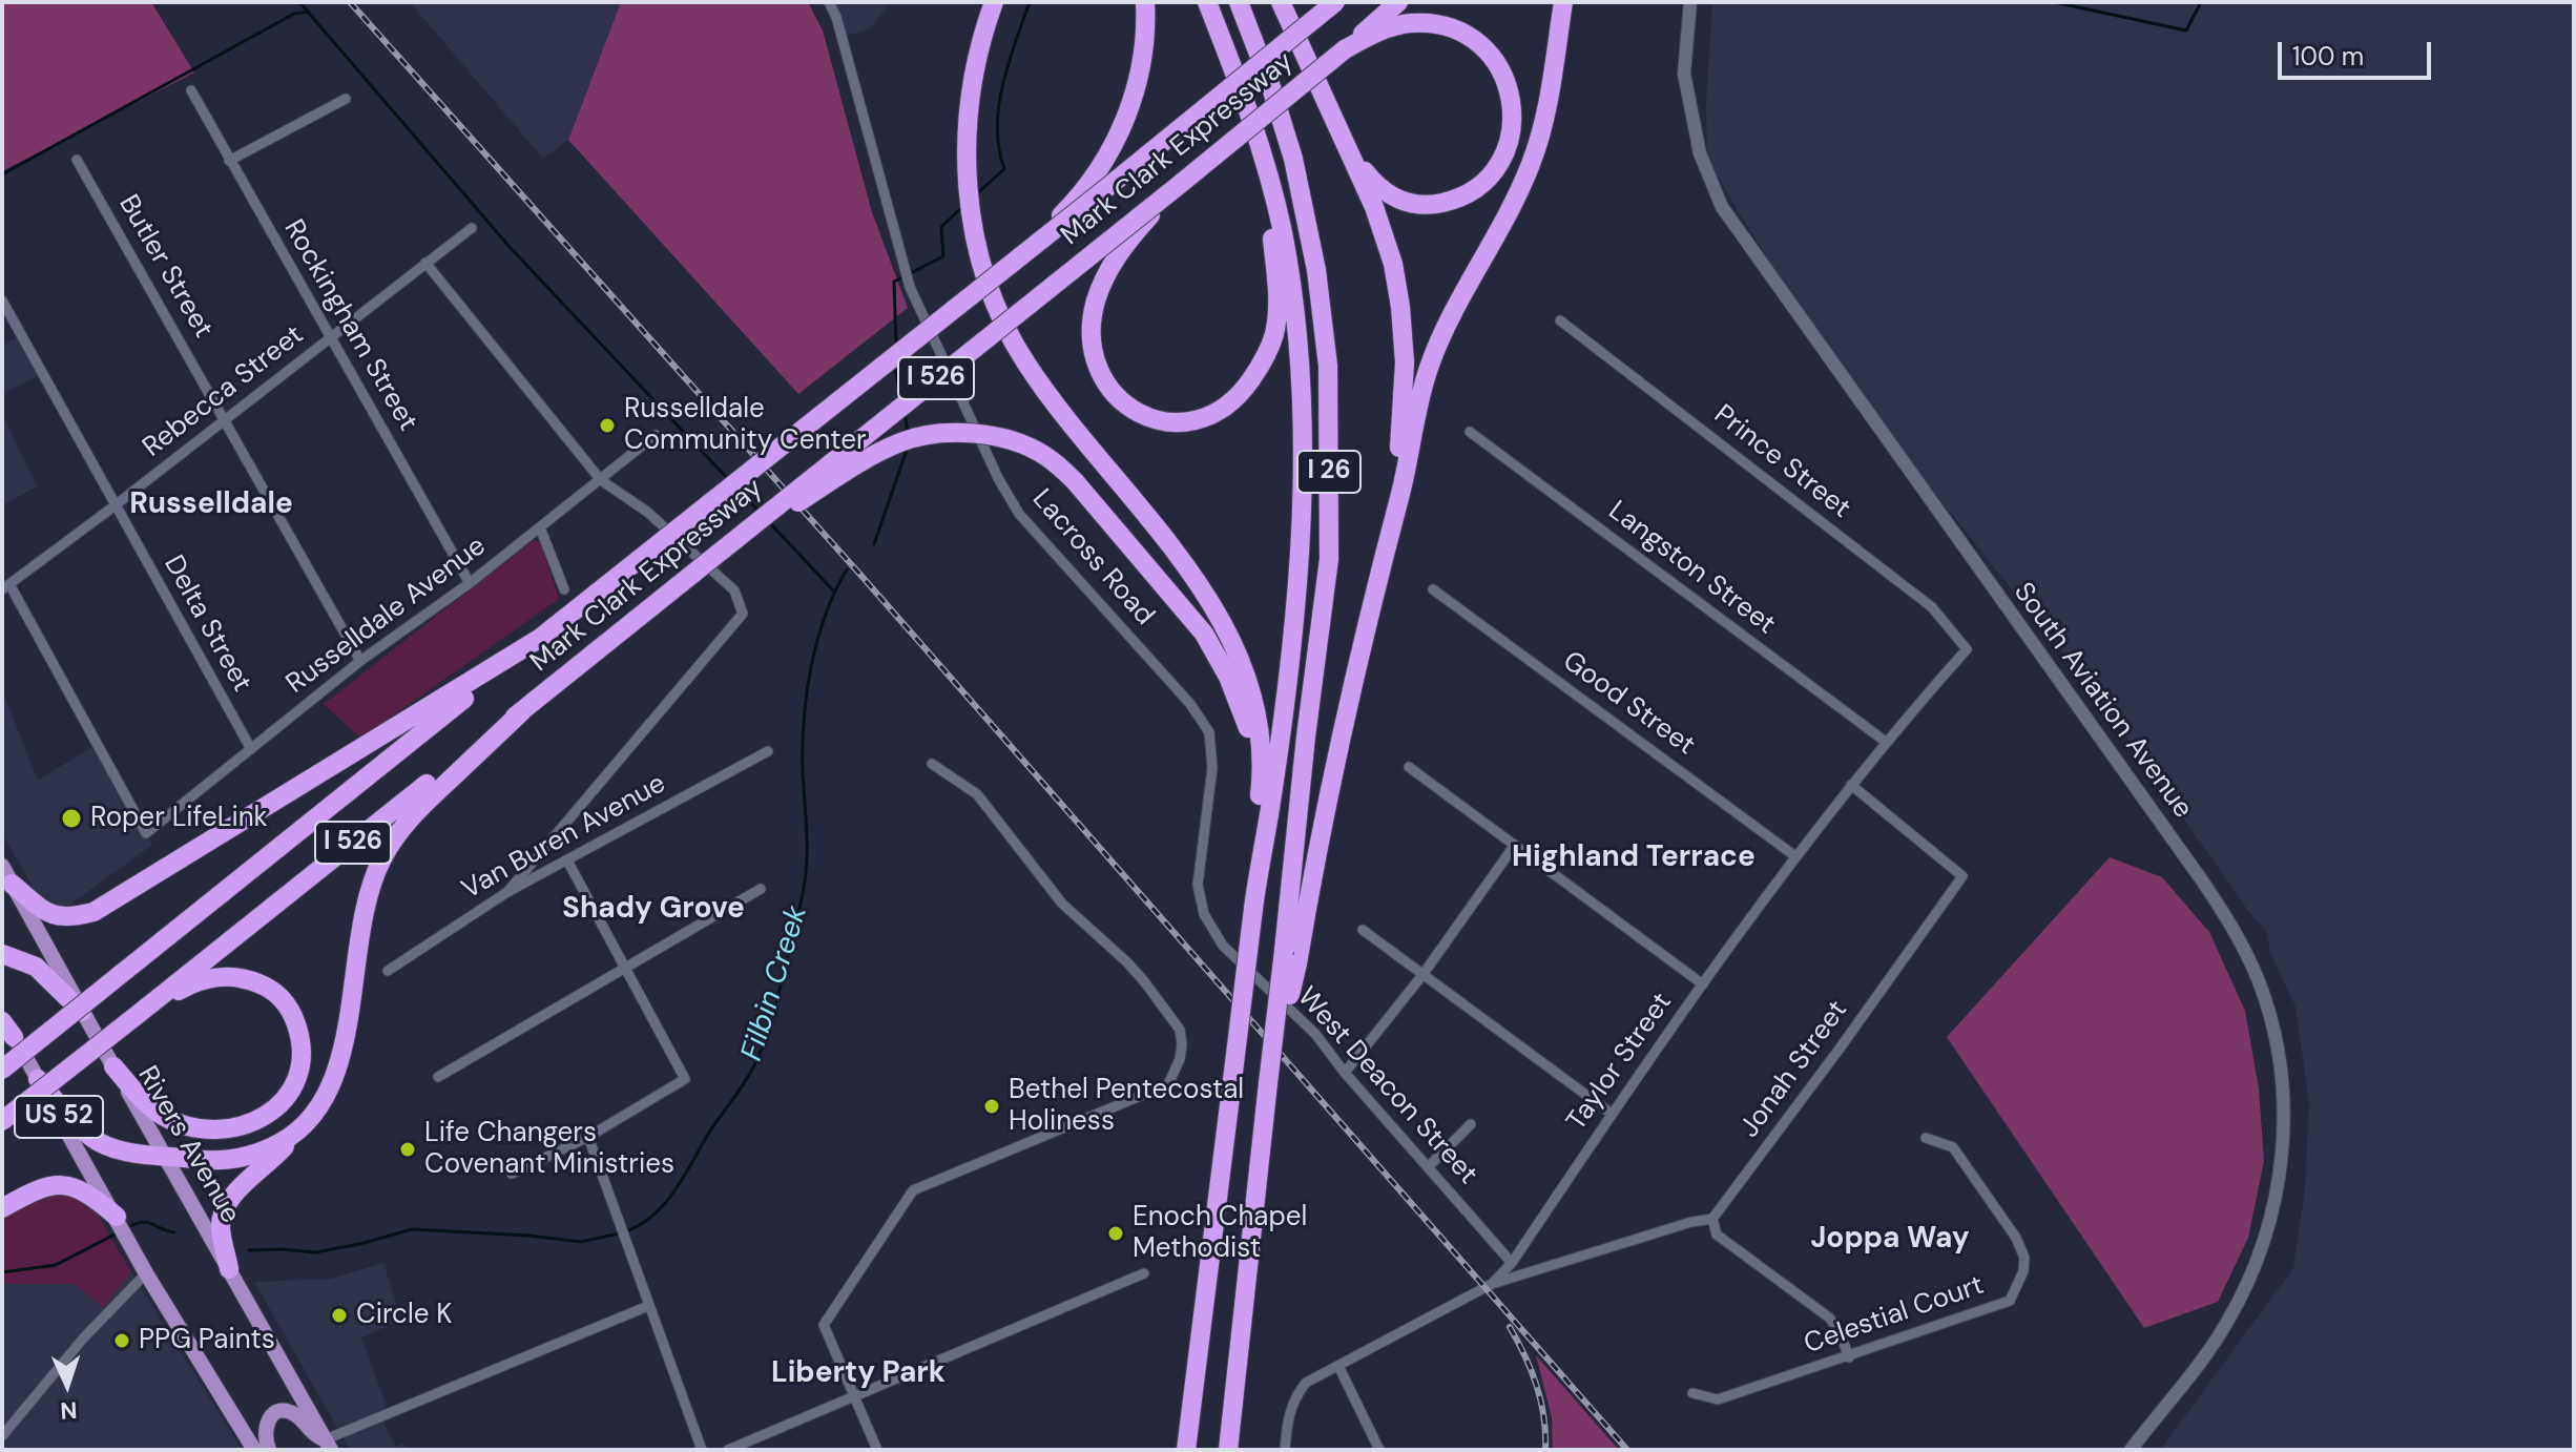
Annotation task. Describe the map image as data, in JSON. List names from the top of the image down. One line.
{"streets":{"highway":["Mark Clark Expressway","I 526","I 26"],"main road":["US 52","Rivers Avenue"],"street":["Butler Street","Rockingham Street","Rebecca Street","Prince Street","Lacross Road","Langston Street","Russelldale Avenue","Delta Street","South Aviation Avenue","Good Street","Van Buren Avenue","Taylor Street","Jonah Street","West Deacon Street","Celestial Court"]},"crossings":[["Butler Street","Rebecca Street"],["Butler Street","Russelldale Avenue"],["Rockingham Street","Rebecca Street"],["Rockingham Street","Russelldale Avenue"],["Rebecca Street","Russelldale Avenue"],["Rebecca Street","Delta Street"],["Prince Street","Taylor Street"],["Lacross Road","West Deacon Street"],["Langston Street","Taylor Street"],["Russelldale Avenue","Delta Street"],["Good Street","Taylor Street"],["Taylor Street","Jonah Street"],["Taylor Street","West Deacon Street"]],"districts":["Russelldale","Highland Terrace","Shady Grove","Joppa Way","Liberty Park"],"water":["Filbin Creek"],"places":["Russelldale Community Center","Roper LifeLink","Bethel Pentecostal Holiness","Life Changers Covenant Ministries","Enoch Chapel Methodist","Circle K","PPG Paints"],"scale_bar":"100 m","north":"bottom"}
